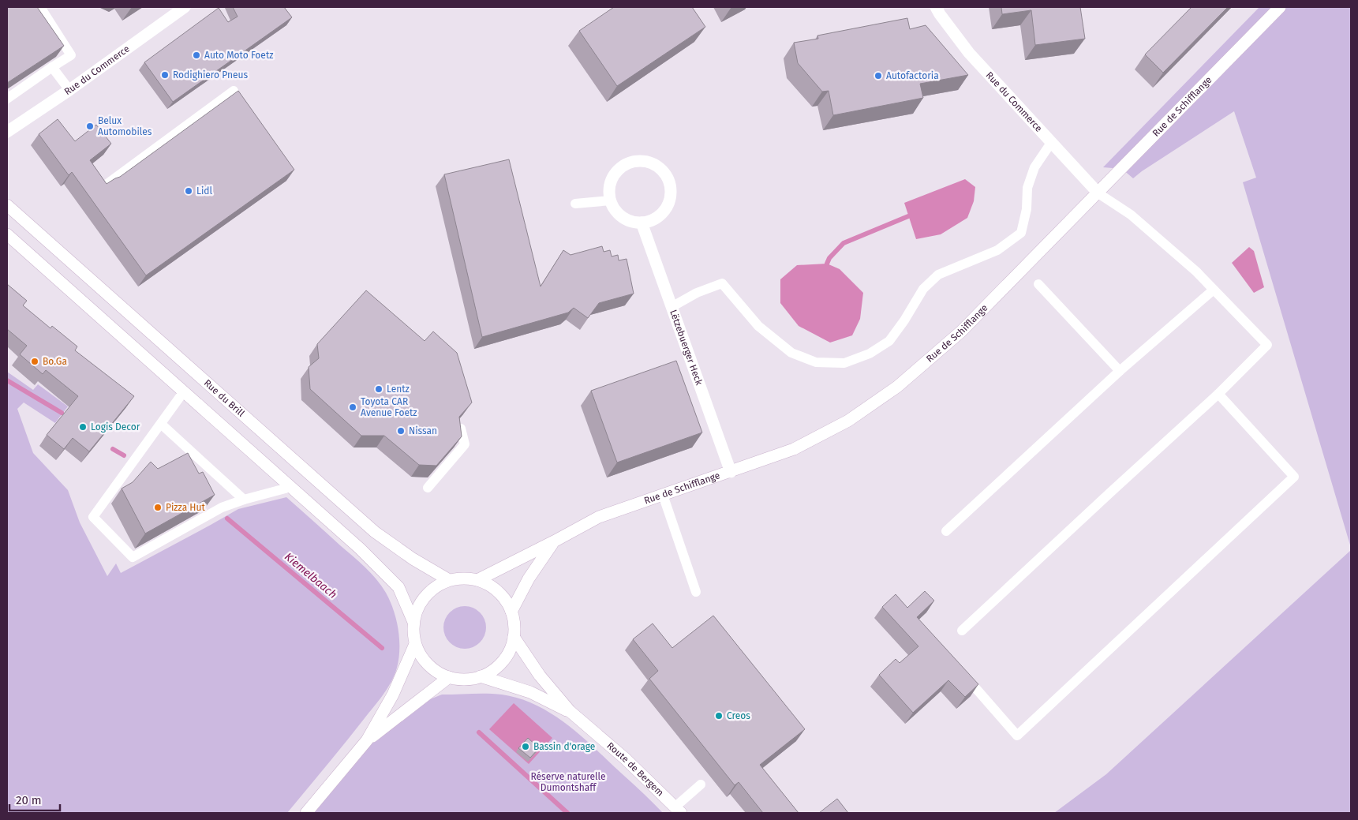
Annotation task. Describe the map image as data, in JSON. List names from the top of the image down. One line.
{"streets":{"main road":["Rue du Commerce","Rue de Schifflange","Lëtzebuerger Heck","Rue du Brill","Route de Bergem"]},"crossings":[["Rue du Commerce","Rue de Schifflange"],["Rue de Schifflange","Lëtzebuerger Heck"],["Rue de Schifflange","Rue du Brill"],["Rue de Schifflange","Route de Bergem"],["Rue du Brill","Route de Bergem"]],"water":["Kiemelbaach"],"parks":["Réserve naturelle Dumontshaff"],"places":["Auto Moto Foetz","Rodighiero Pneus","Autofactoria","Belux Automobiles","Lidl","Bo.Ga","Lentz","Toyota CAR Avenue Foetz","Logis Decor","Nissan","Pizza Hut","Creos","Bassin d'orage"],"scale_bar":"20 m"}
